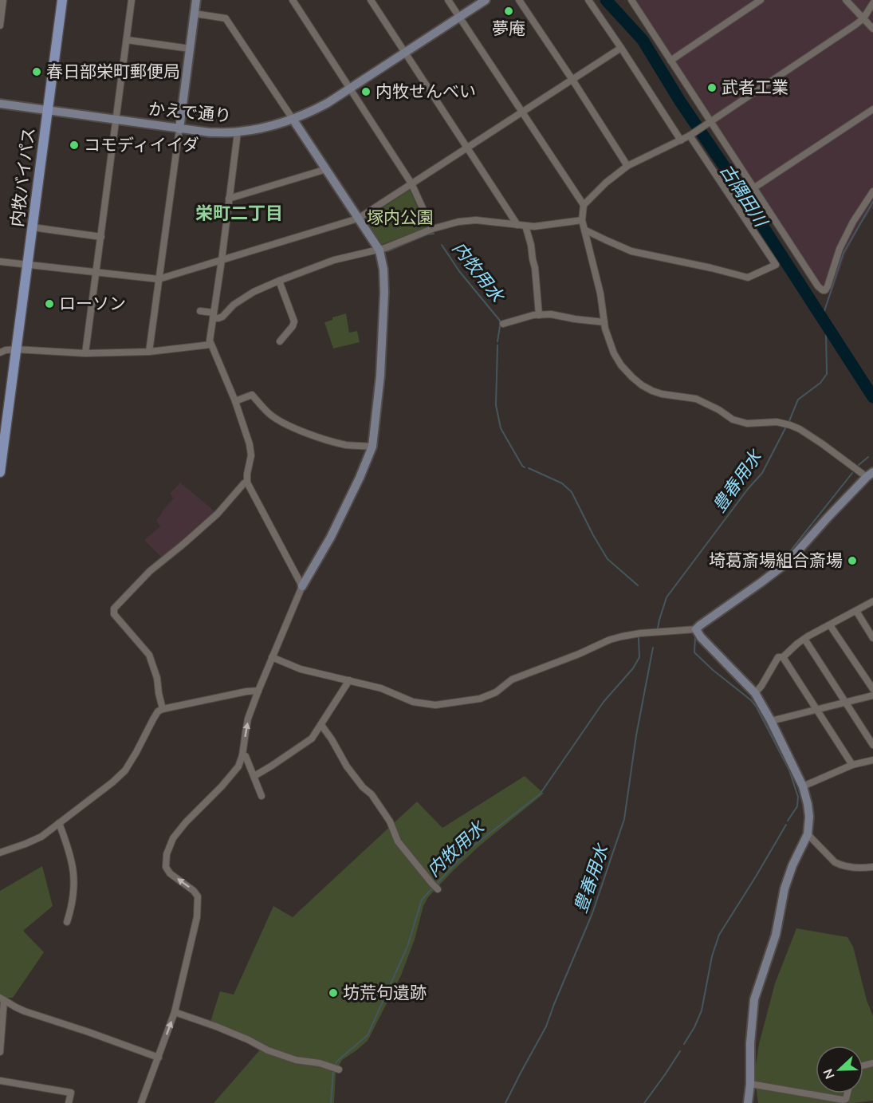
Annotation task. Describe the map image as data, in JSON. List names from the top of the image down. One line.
{"streets":{"main road":["内牧バイパス"],"street":["かえで通り"]},"crossings":[["かえで通り","内牧バイパス"]],"districts":["栄町二丁目"],"water":["古隅田川","内牧用水","豊春用水"],"parks":["塚内公園"],"places":["夢庵","春日部栄町郵便局","武者工業","内牧せんべい","コモディイイダ","ローソン","埼葛斎場組合斎場","坊荒句遺跡"],"north":"left"}
